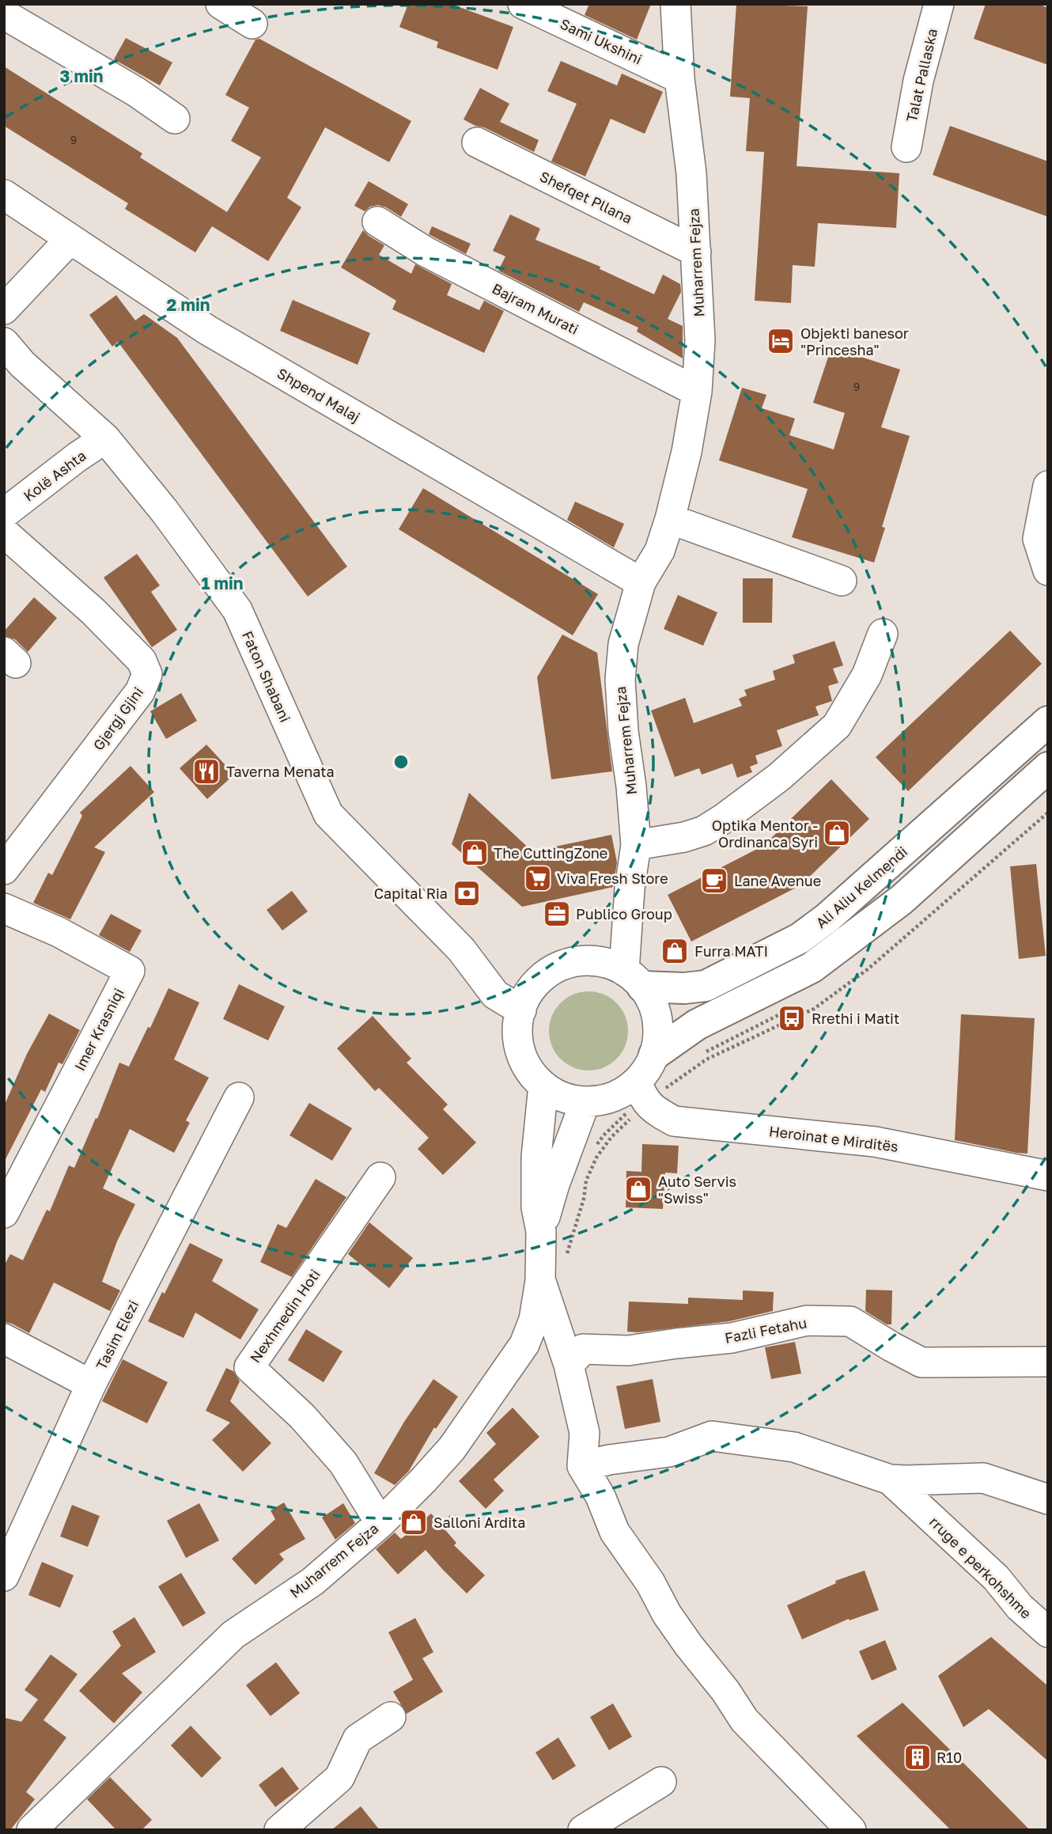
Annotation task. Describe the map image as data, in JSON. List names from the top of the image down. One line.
{"streets":{"main road":["Ali Aliu Kelmendi"],"street":["Sami Ukshini","Talat Pallaska","Shefqet Pllana","Muharrem Fejza","Bajram Murati","Shpend Malaj","Kolë Ashta","Faton Shabani","Gjergj Gjini","Imer Krasniqi","Heroinat e Mirditës","Nexhmedin Hoti","Fazli Fetahu","Tasim Elezi","rruge e perkohshme"]},"crossings":[["Sami Ukshini","Muharrem Fejza"],["Shefqet Pllana","Muharrem Fejza"],["Muharrem Fejza","Bajram Murati"],["Muharrem Fejza","Shpend Malaj"],["Muharrem Fejza","Faton Shabani"],["Muharrem Fejza","Ali Aliu Kelmendi"],["Muharrem Fejza","Heroinat e Mirditës"],["Muharrem Fejza","Nexhmedin Hoti"],["Kolë Ashta","Faton Shabani"],["Faton Shabani","Ali Aliu Kelmendi"],["Faton Shabani","Heroinat e Mirditës"],["Ali Aliu Kelmendi","Heroinat e Mirditës"]],"places":{"hotel":["Objekti banesor \"Princesha\""],"restaurant":["Taverna Menata"],"shop":["Optika Mentor - Ordinanca Syri","The CuttingZone","Furra MATI","Auto Servis \"Swiss\"","Salloni Ardita"],"supermarket":["Viva Fresh Store"],"cafe":["Lane Avenue"],"bank":["Capital Ria"],"office":["Publico Group"],"bus stop":["Rrethi i Matit"],"building":["R10"]},"house_numbers":["9","9"],"rings":["3 min","2 min","1 min"]}
